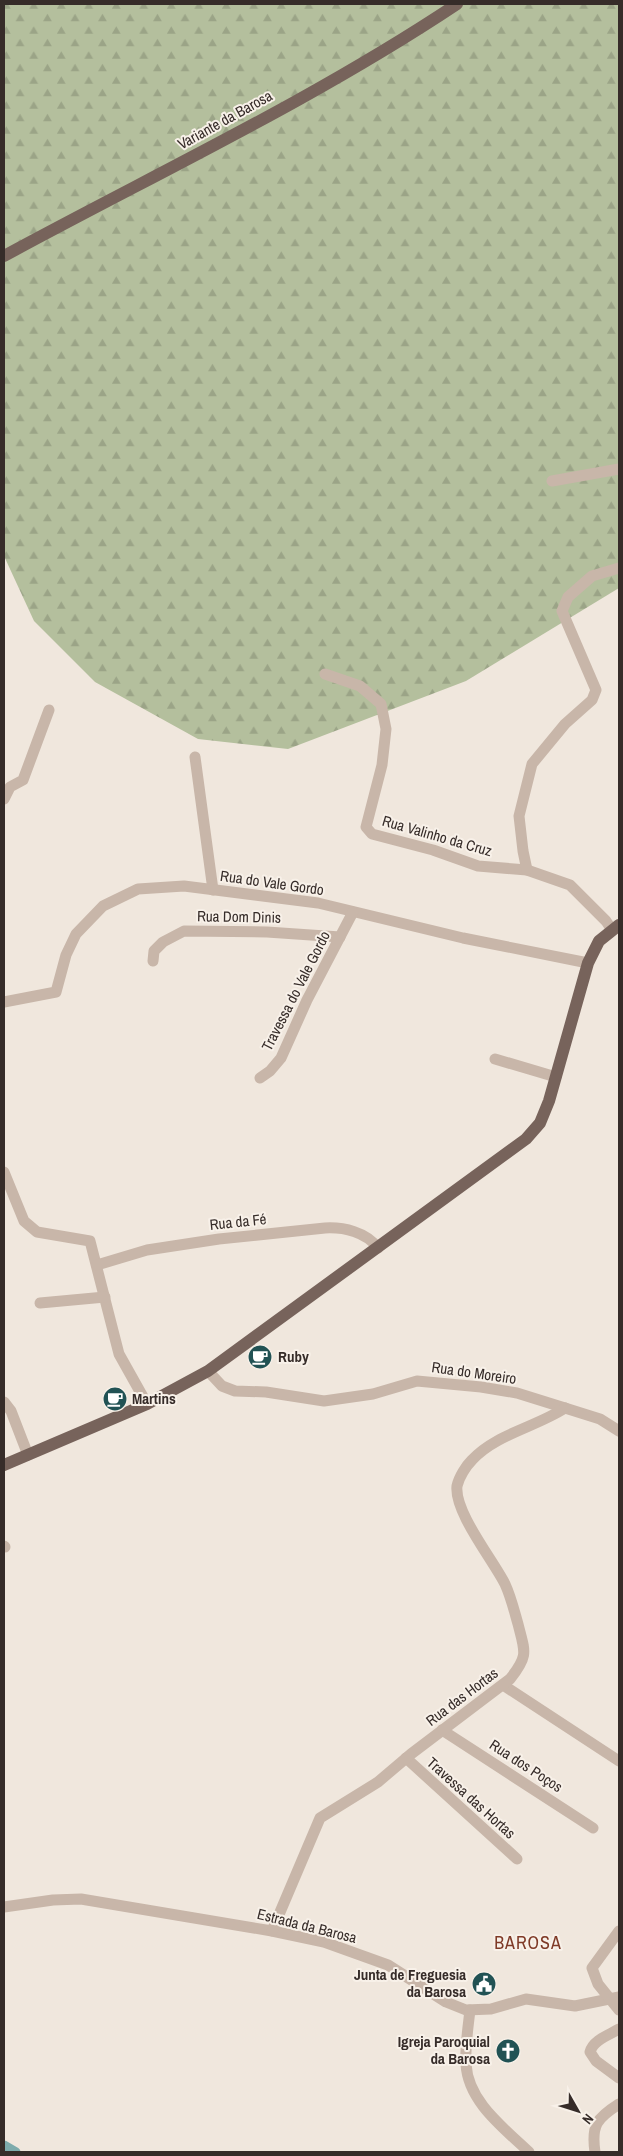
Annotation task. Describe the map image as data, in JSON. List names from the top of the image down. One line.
{"streets":{"main road":["Variante da Barosa"],"street":["Rua Valinho da Cruz","Rua do Vale Gordo","Rua Dom Dinis","Travessa do Vale Gordo","Rua da Fé","Rua do Moreiro","Rua das Hortas","Rua dos Poços","Travessa das Hortas","Estrada da Barosa"]},"crossings":[["Rua do Vale Gordo","Travessa do Vale Gordo"],["Rua Dom Dinis","Travessa do Vale Gordo"],["Rua do Moreiro","Rua das Hortas"],["Rua das Hortas","Rua dos Poços"],["Rua das Hortas","Travessa das Hortas"],["Rua das Hortas","Estrada da Barosa"]],"districts":["BAROSA"],"places":{"cafe":["Ruby","Martins"],"public building":["Junta de Freguesia da Barosa"],"church":["Igreja Paroquial da Barosa"]},"north":"bottom right"}
